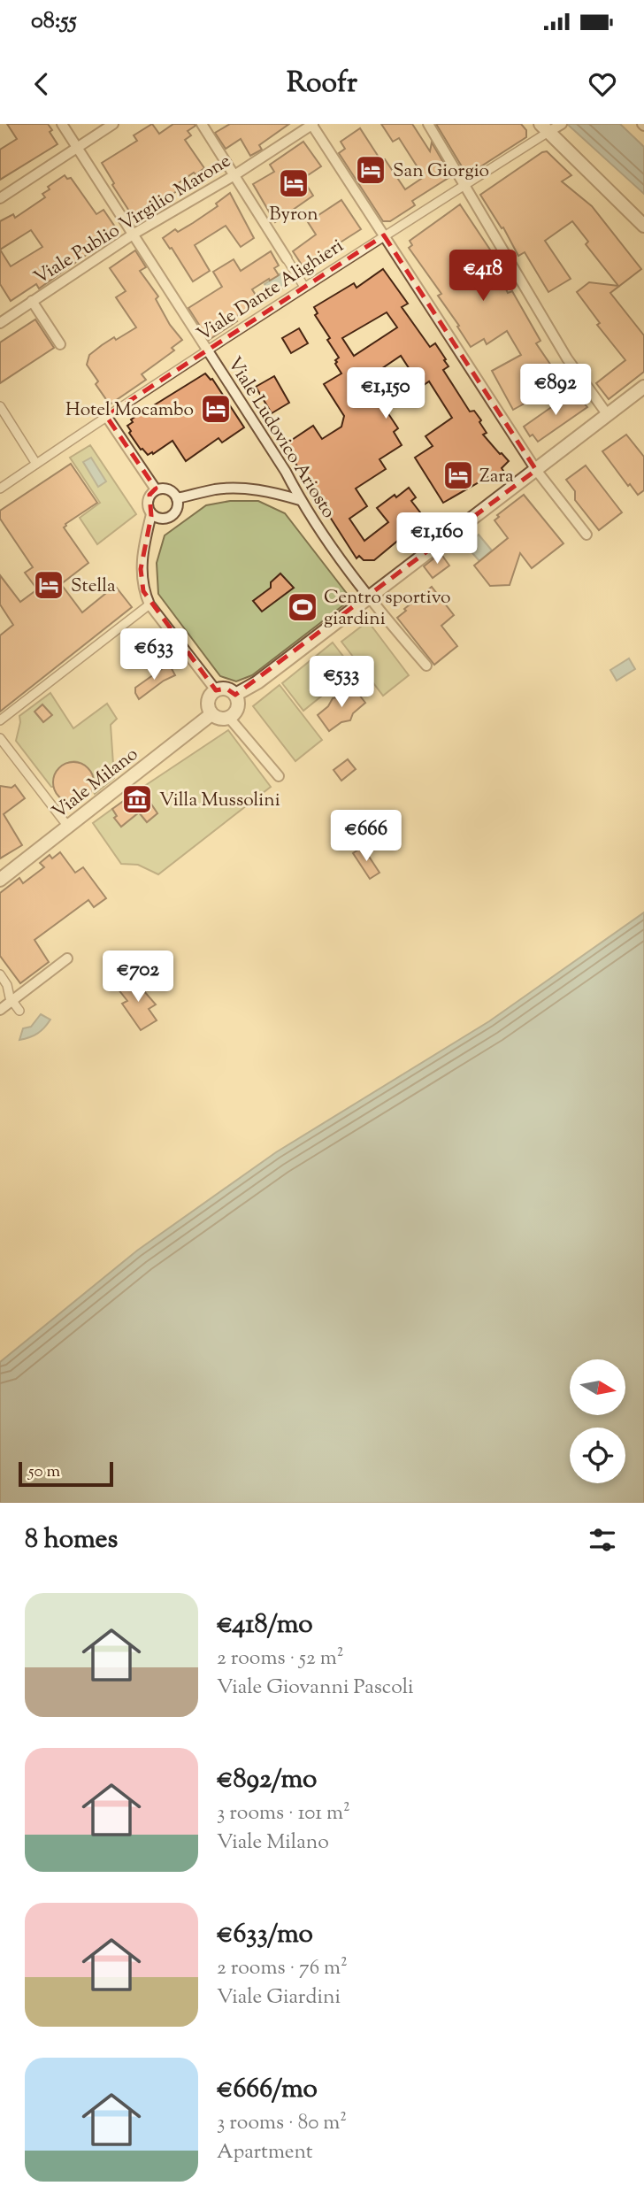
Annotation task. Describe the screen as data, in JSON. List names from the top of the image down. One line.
{"streets":{"street":["Viale Publio Virgilio Marone","Viale Dante Alighieri","Viale Ludovico Ariosto","Viale Milano"]},"crossings":[["Viale Publio Virgilio Marone","Viale Ludovico Ariosto"],["Viale Dante Alighieri","Viale Ludovico Ariosto"]],"places":{"hotel":["San Giorgio","Byron","Hotel Mocambo","Zara","Stella"],"sports":["Centro sportivo giardini"],"museum":["Villa Mussolini"]},"scale_bar":"50 m","north":"right","page":{"status":"08:55","header":"Roofr","price":["€418","€892","€1,150","€1,160","€633","€533","€666","€702"],"scale":"50 m","heading":"8 homes","list":[{"name":"€418/mo","note":"2 rooms · 52 m² · Viale Giovanni Pascoli"},{"name":"€892/mo","note":"3 rooms · 101 m² · Viale Milano"},{"name":"€633/mo","note":"2 rooms · 76 m² · Viale Giardini"},{"name":"€666/mo","note":"3 rooms · 80 m² · Apartment"}]}}
